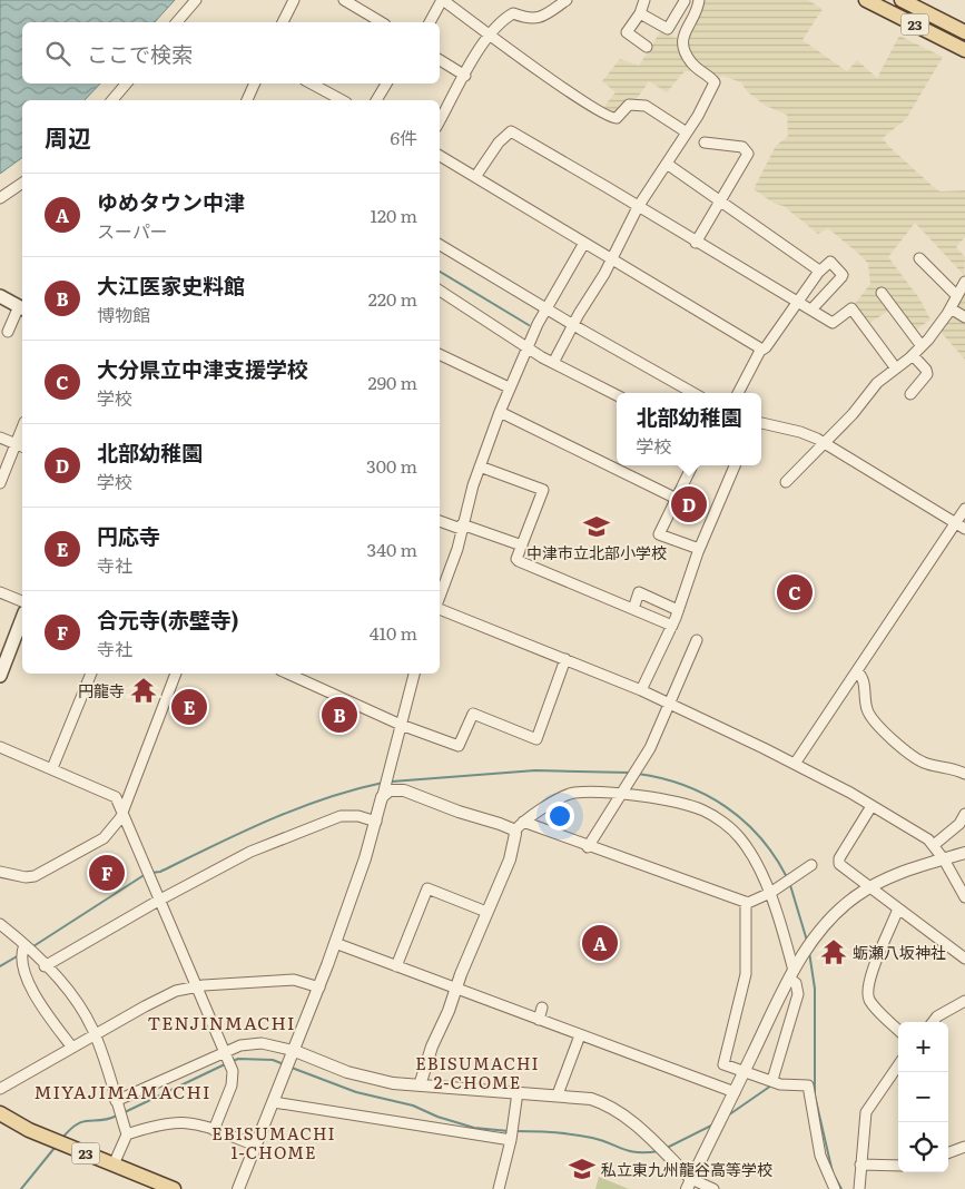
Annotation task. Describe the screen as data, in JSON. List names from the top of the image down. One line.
{"streets":{"main road":["23"]},"districts":["TENJINMACHI","EBISUMACHI 2-CHOME","MIYAJIMAMACHI","EBISUMACHI 1-CHOME"],"places":{"school or university":["中津市立北部小学校","私立東九州龍谷高等学校"],"temple":["円龍寺","蛎瀬八坂神社"]},"page":{"search":"ここで検索","heading":["周辺","6件"],"list":[{"mark":"A","name":"ゆめタウン中津","note":"スーパー","value":"120 m"},{"mark":"B","name":"大江医家史料館","note":"博物館","value":"220 m"},{"mark":"C","name":"大分県立中津支援学校","note":"学校","value":"290 m"},{"mark":"D","name":"北部幼稚園","note":"学校","value":"300 m"},{"mark":"E","name":"円応寺","note":"寺社","value":"340 m"},{"mark":"F","name":"合元寺(赤壁寺)","note":"寺社","value":"410 m"}],"popup":["北部幼稚園","学校"],"pins":["D","C","E","B","F","A"],"map_buttons":["+","−"]}}
